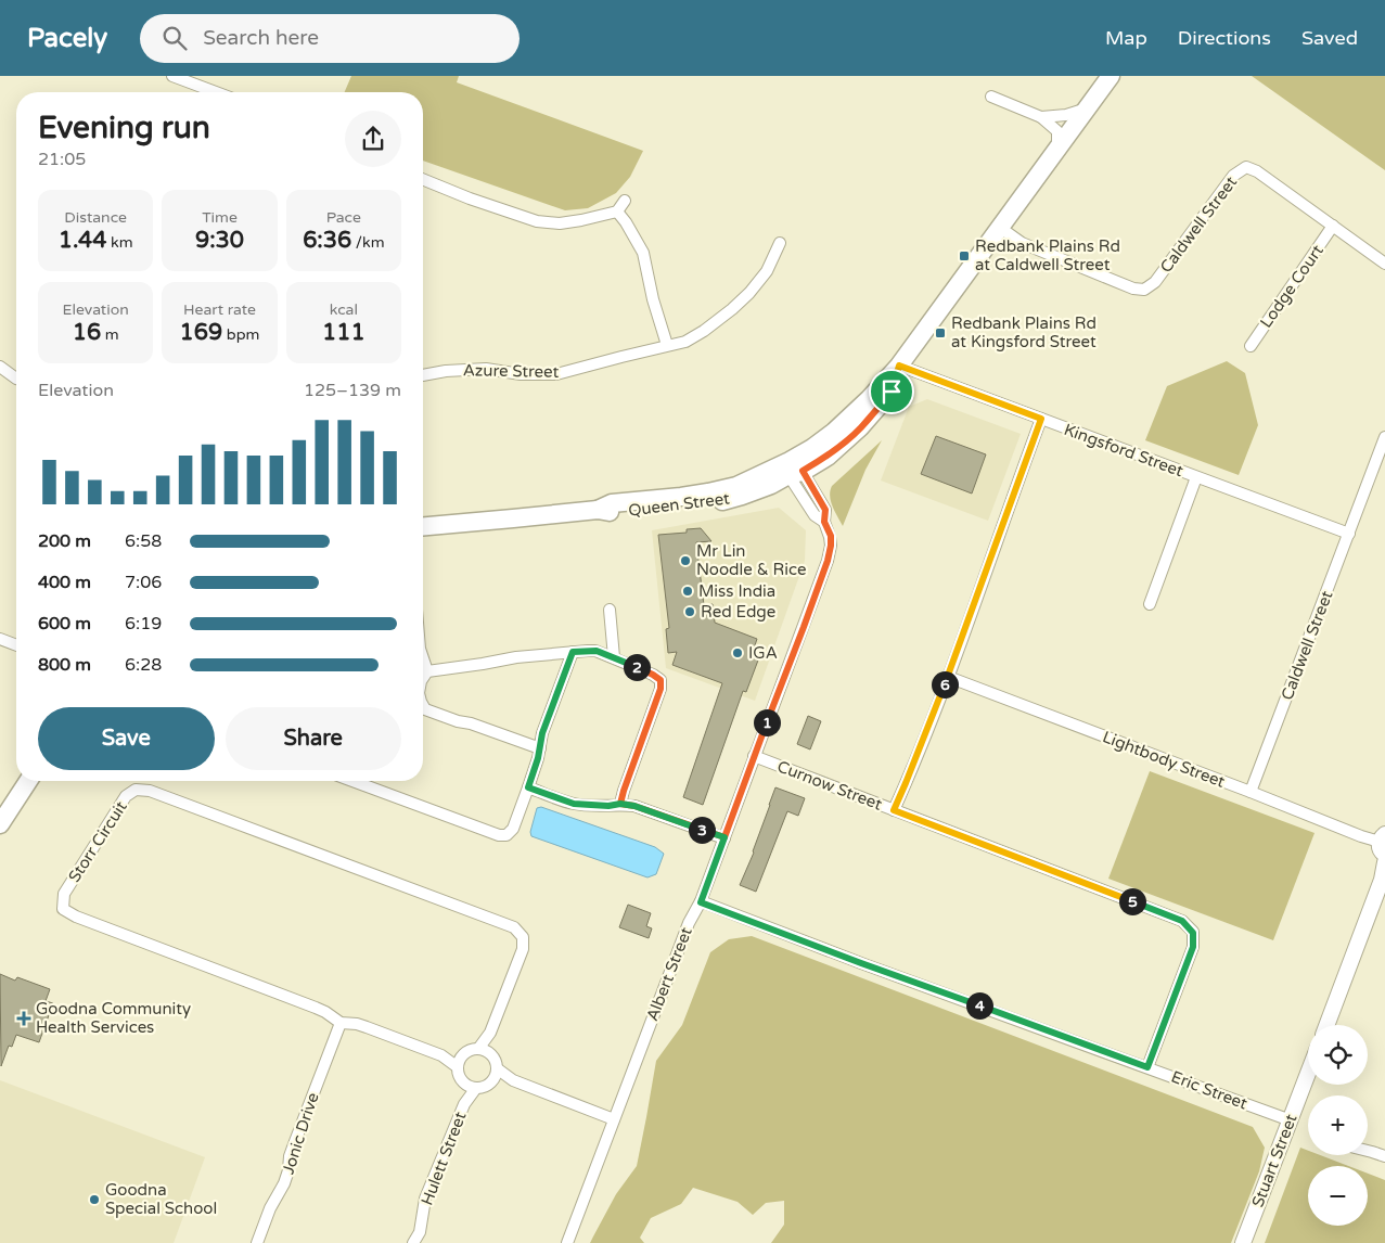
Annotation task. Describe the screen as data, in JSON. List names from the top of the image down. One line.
{"streets":{"main road":["Queen Street"],"street":["Caldwell Street","Lodge Court","Azure Street","Kingsford Street","Lightbody Street","Curnow Street","Storr Circuit","Albert Street","Eric Street","Jonic Drive","Hulett Street","Stuart Street"]},"crossings":[["Caldwell Street","Lodge Court"],["Caldwell Street","Kingsford Street"],["Caldwell Street","Queen Street"],["Caldwell Street","Lightbody Street"],["Kingsford Street","Queen Street"],["Queen Street","Albert Street"],["Curnow Street","Albert Street"],["Curnow Street","Eric Street"],["Storr Circuit","Jonic Drive"],["Albert Street","Eric Street"],["Eric Street","Stuart Street"]],"places":{"transit":["Redbank Plains Rd at Caldwell Street","Redbank Plains Rd at Kingsford Street"],"other":["Mr Lin Noodle & Rice","Miss India","Red Edge","IGA","Goodna Special School"],"health":["Goodna Community Health Services"]},"page":{"header":"Pacely","search":"Search here","nav":["Map","Directions","Saved"],"heading":["Evening run","21:05"],"stats":[["Distance","1.44 km"],["Time","9:30"],["Pace","6:36 /km"],["Elevation","16 m"],["Heart rate","169 bpm"],["kcal","111"]],"chart":["Elevation","125–139 m"],"list":[{"name":"200 m","note":"6:58"},{"name":"400 m","note":"7:06"},{"name":"600 m","note":"6:19"},{"name":"800 m","note":"6:28"}],"pins":["2","6","1","3","5","4"],"buttons":["Save","Share"],"map_buttons":["+","−"]}}
